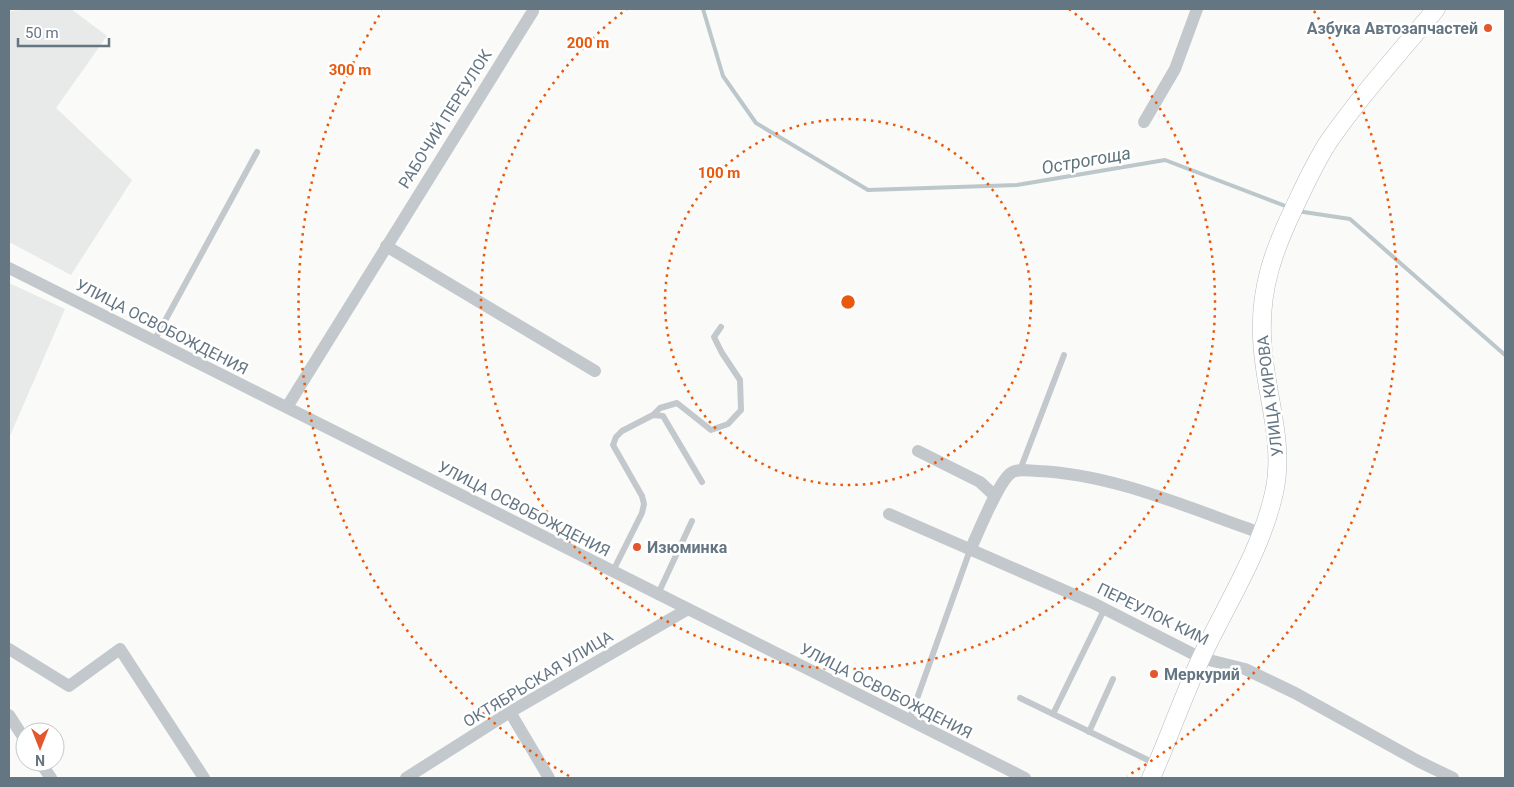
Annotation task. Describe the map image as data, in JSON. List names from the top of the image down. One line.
{"streets":{"main road":["УЛИЦА КИРОВА"],"street":["РАБОЧИЙ ПЕРЕУЛОК","УЛИЦА ОСВОБОЖДЕНИЯ","ПЕРЕУЛОК КИМ","ОКТЯБРЬСКАЯ УЛИЦА"]},"crossings":[["РАБОЧИЙ ПЕРЕУЛОК","УЛИЦА ОСВОБОЖДЕНИЯ"],["УЛИЦА ОСВОБОЖДЕНИЯ","ОКТЯБРЬСКАЯ УЛИЦА"],["УЛИЦА КИРОВА","ПЕРЕУЛОК КИМ"]],"water":["Острогоща"],"places":["Азбука Автозапчастей","Изюминка","Меркурий"],"scale_bar":"50 m","north":"bottom","rings":["200 m","300 m","100 m"]}
